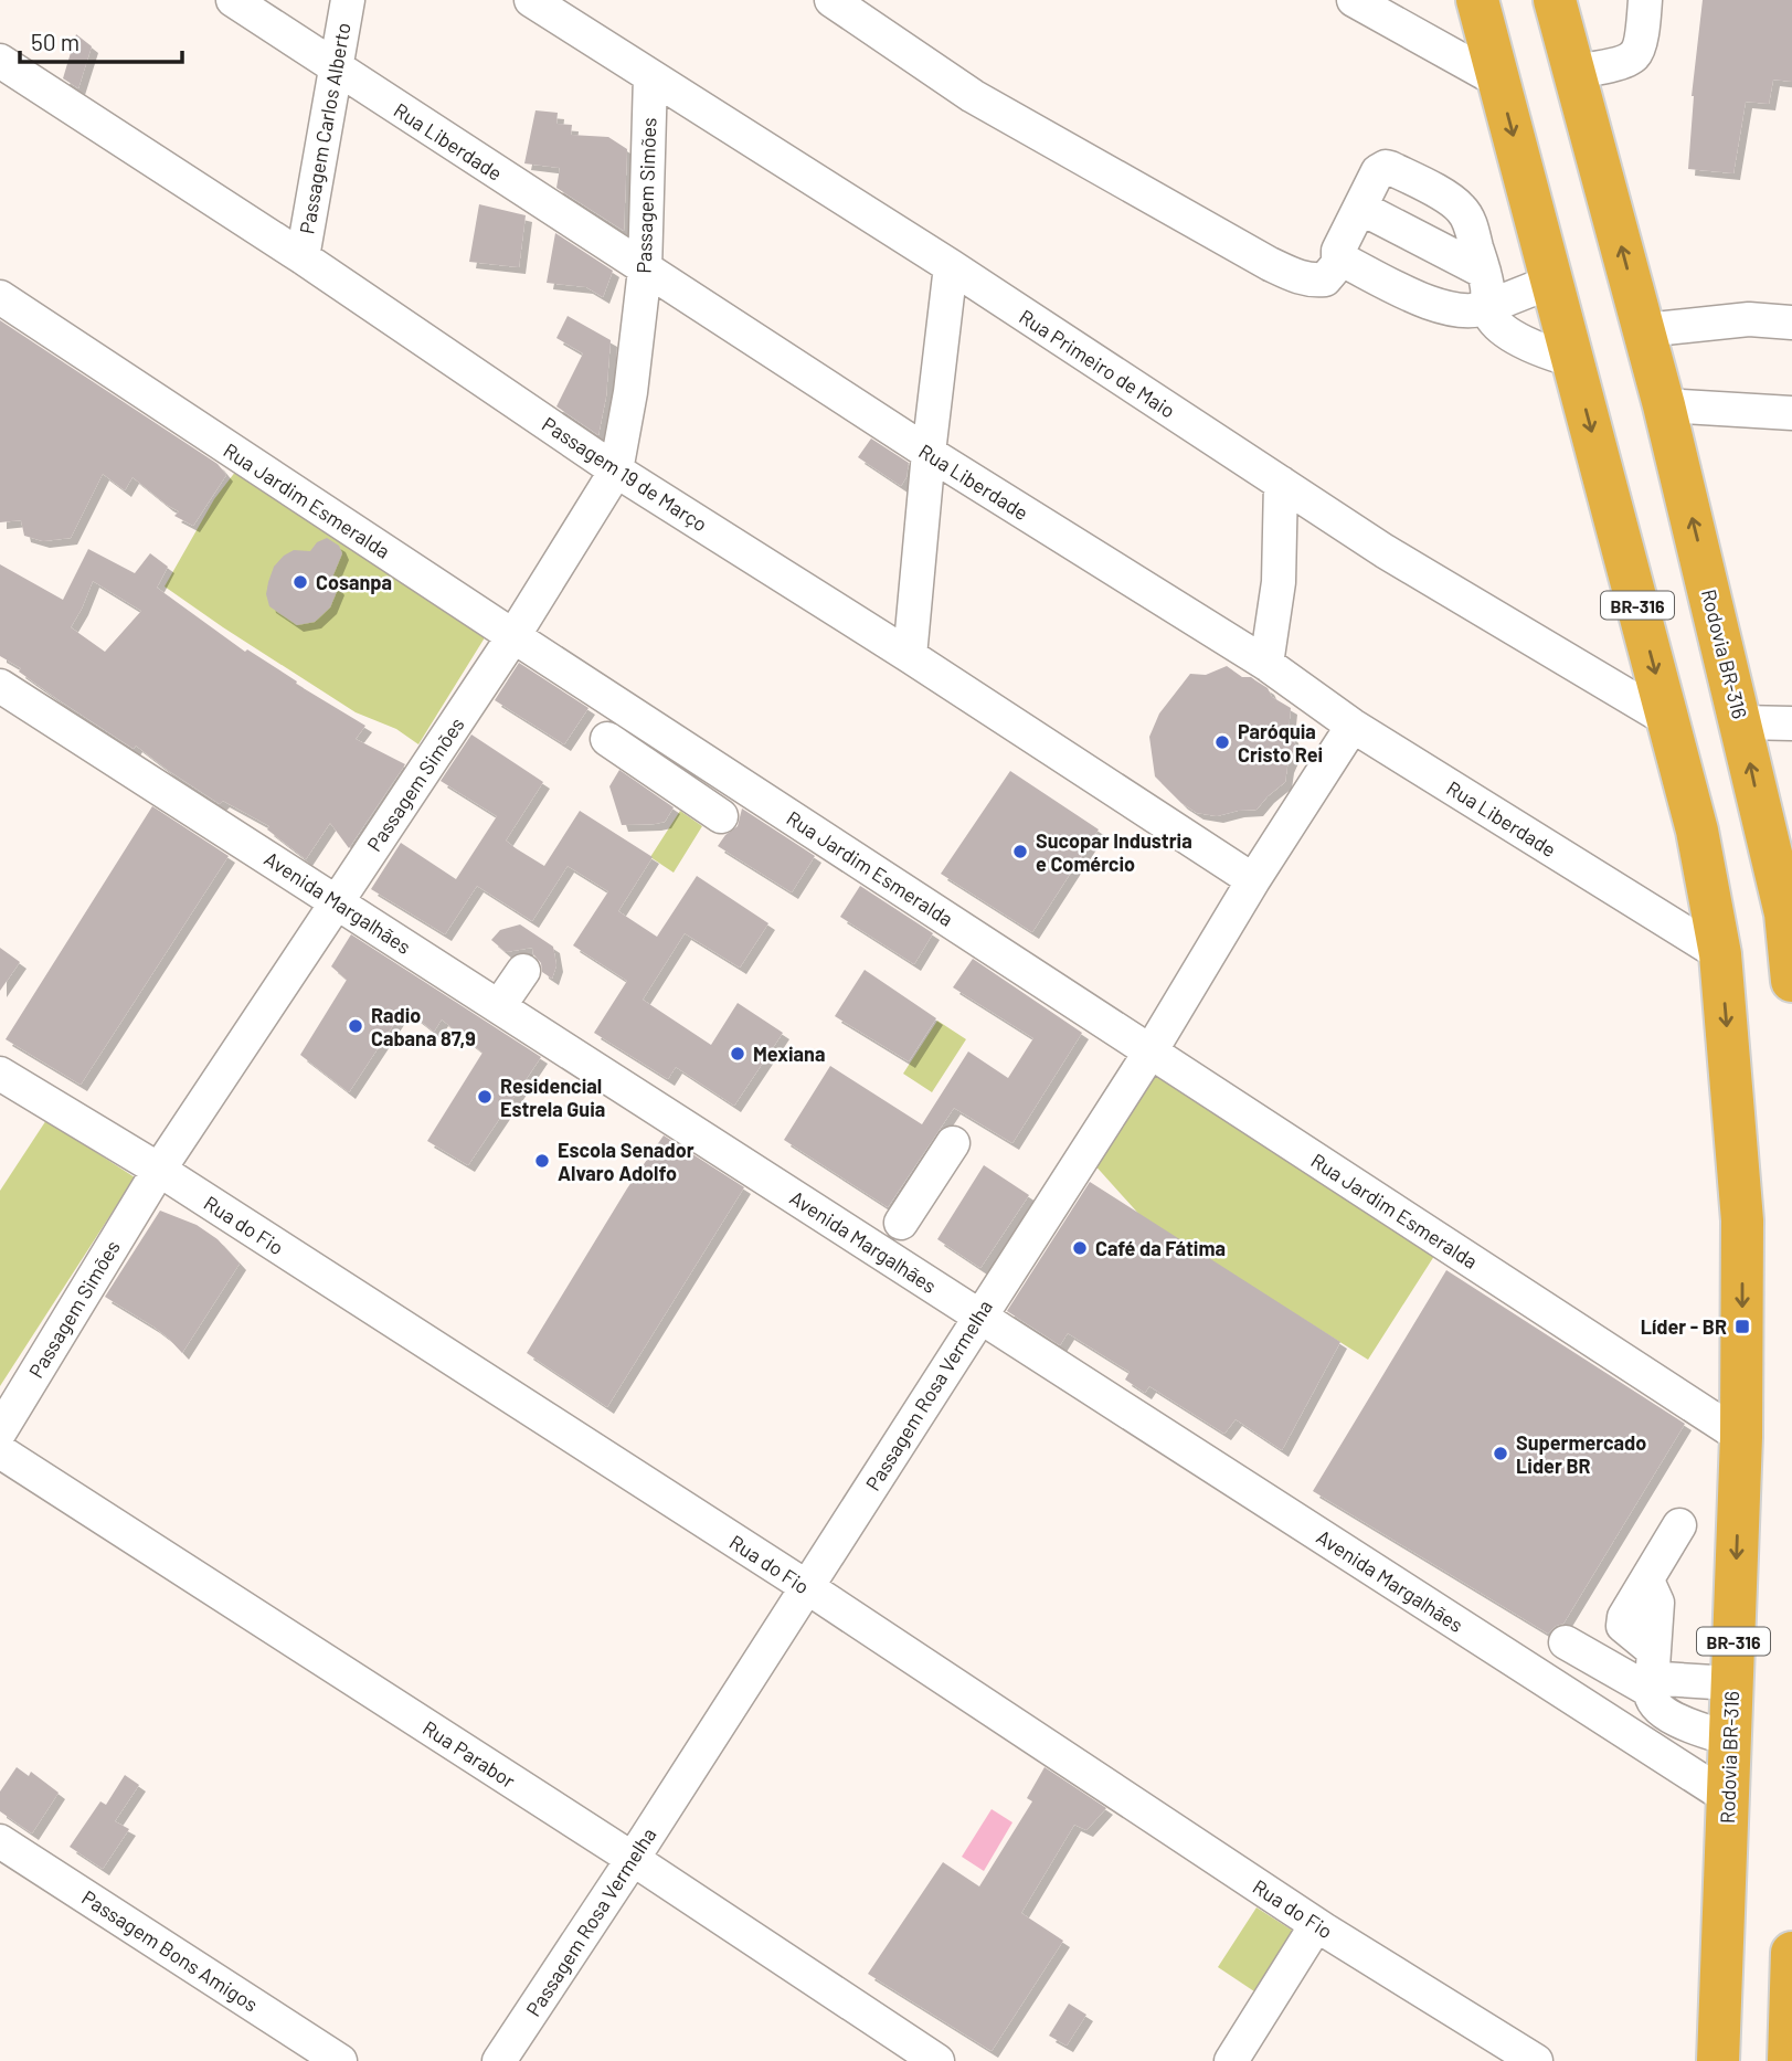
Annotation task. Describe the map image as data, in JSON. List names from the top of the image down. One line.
{"streets":{"highway":["BR-316","Rodovia BR-316"],"street":["Passagem Carlos Alberto","Rua Liberdade","Passagem Simões","Rua Primeiro de Maio","Passagem 19 de Março","Rua Jardim Esmeralda","Avenida Margalhães","Rua do Fio","Passagem Rosa Vermelha","Rua Parabor","Passagem Bons Amigos"]},"crossings":[["Passagem Carlos Alberto","Rua Liberdade"],["Passagem Carlos Alberto","Passagem 19 de Março"],["Rua Liberdade","Passagem Simões"],["Rua Liberdade","BR-316"],["Rua Liberdade","Rodovia BR-316"],["Rua Liberdade","Passagem Rosa Vermelha"],["Passagem Simões","Rua Primeiro de Maio"],["Passagem Simões","Passagem 19 de Março"],["Passagem Simões","Rua Jardim Esmeralda"],["Passagem Simões","Avenida Margalhães"],["Passagem Simões","Rua do Fio"],["Rua Primeiro de Maio","BR-316"],["Passagem 19 de Março","Passagem Rosa Vermelha"],["Rua Jardim Esmeralda","Rodovia BR-316"],["Rua Jardim Esmeralda","Passagem Rosa Vermelha"],["BR-316","Rodovia BR-316"],["Rodovia BR-316","Avenida Margalhães"],["Avenida Margalhães","Passagem Rosa Vermelha"],["Rua do Fio","Passagem Rosa Vermelha"],["Passagem Rosa Vermelha","Rua Parabor"]],"places":{"other":["Cosanpa","Paróquia Cristo Rei","Sucopar Industria e Comércio","Radio Cabana 87,9","Mexiana","Residencial Estrela Guia","Escola Senador Alvaro Adolfo","Café da Fátima","Supermercado Lider BR"],"transit":["Líder - BR"]},"scale_bar":"50 m"}
